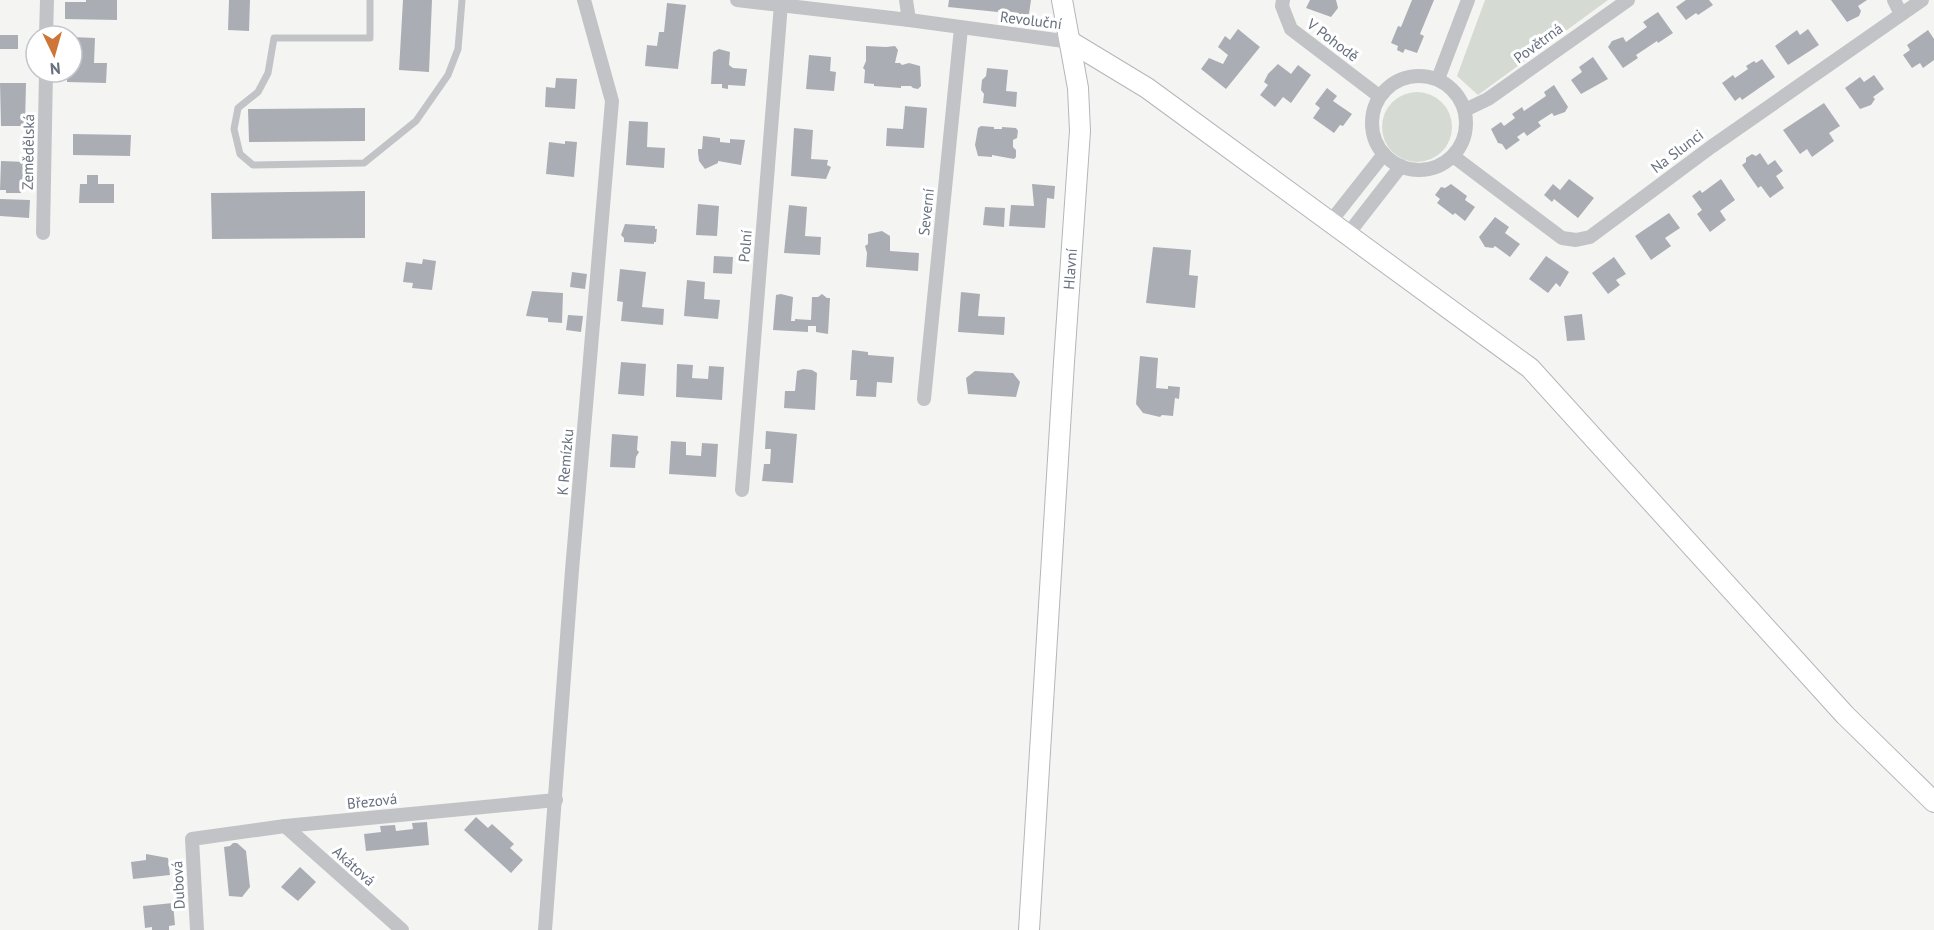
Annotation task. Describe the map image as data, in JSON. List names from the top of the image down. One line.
{"streets":{"street":["Revoluční","V Pohodě","Povětrná","Na Slunci","Zemědělská","Severní","Polní","Hlavní","K Remízku","Březová","Akátová","Dubová"]},"crossings":[["Revoluční","Severní"],["Revoluční","Polní"],["Revoluční","Hlavní"],["V Pohodě","Povětrná"],["V Pohodě","Na Slunci"],["Povětrná","Na Slunci"],["K Remízku","Březová"],["Březová","Akátová"],["Březová","Dubová"]],"north":"bottom"}
